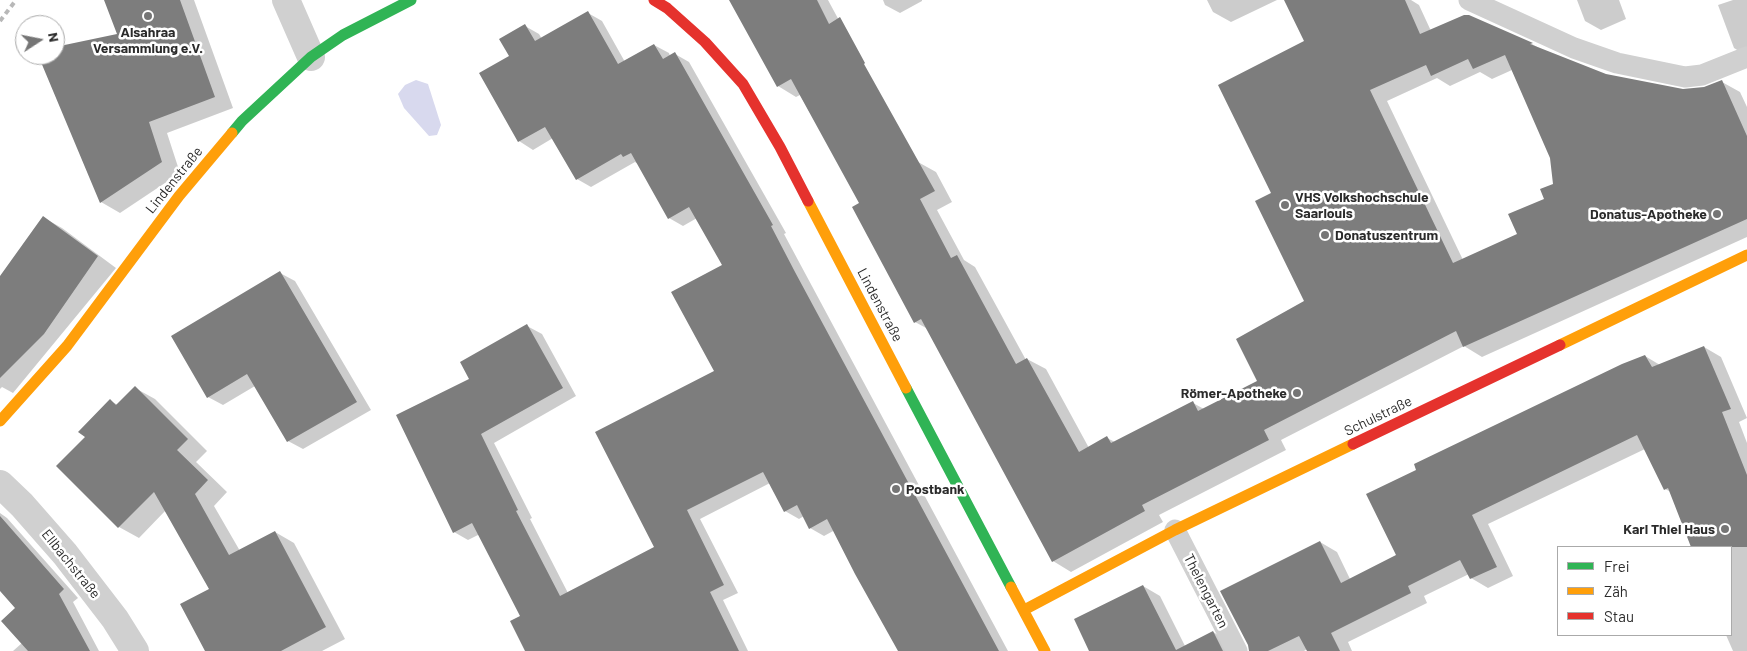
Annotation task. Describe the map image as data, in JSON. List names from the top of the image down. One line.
{"streets":{"street":["Lindenstraße","Schulstraße","Ellbachstraße"],"lane":["Thelengarten"]},"crossings":[["Lindenstraße","Schulstraße"],["Schulstraße","Thelengarten"]],"places":["Alsahraa Versammlung e.V.","VHS Volkshochschule Saarlouis","Donatus-Apotheke","Donatuszentrum","Römer-Apotheke","Postbank","Karl Thiel Haus"],"legend":["Frei","Zäh","Stau"],"north":"right"}
